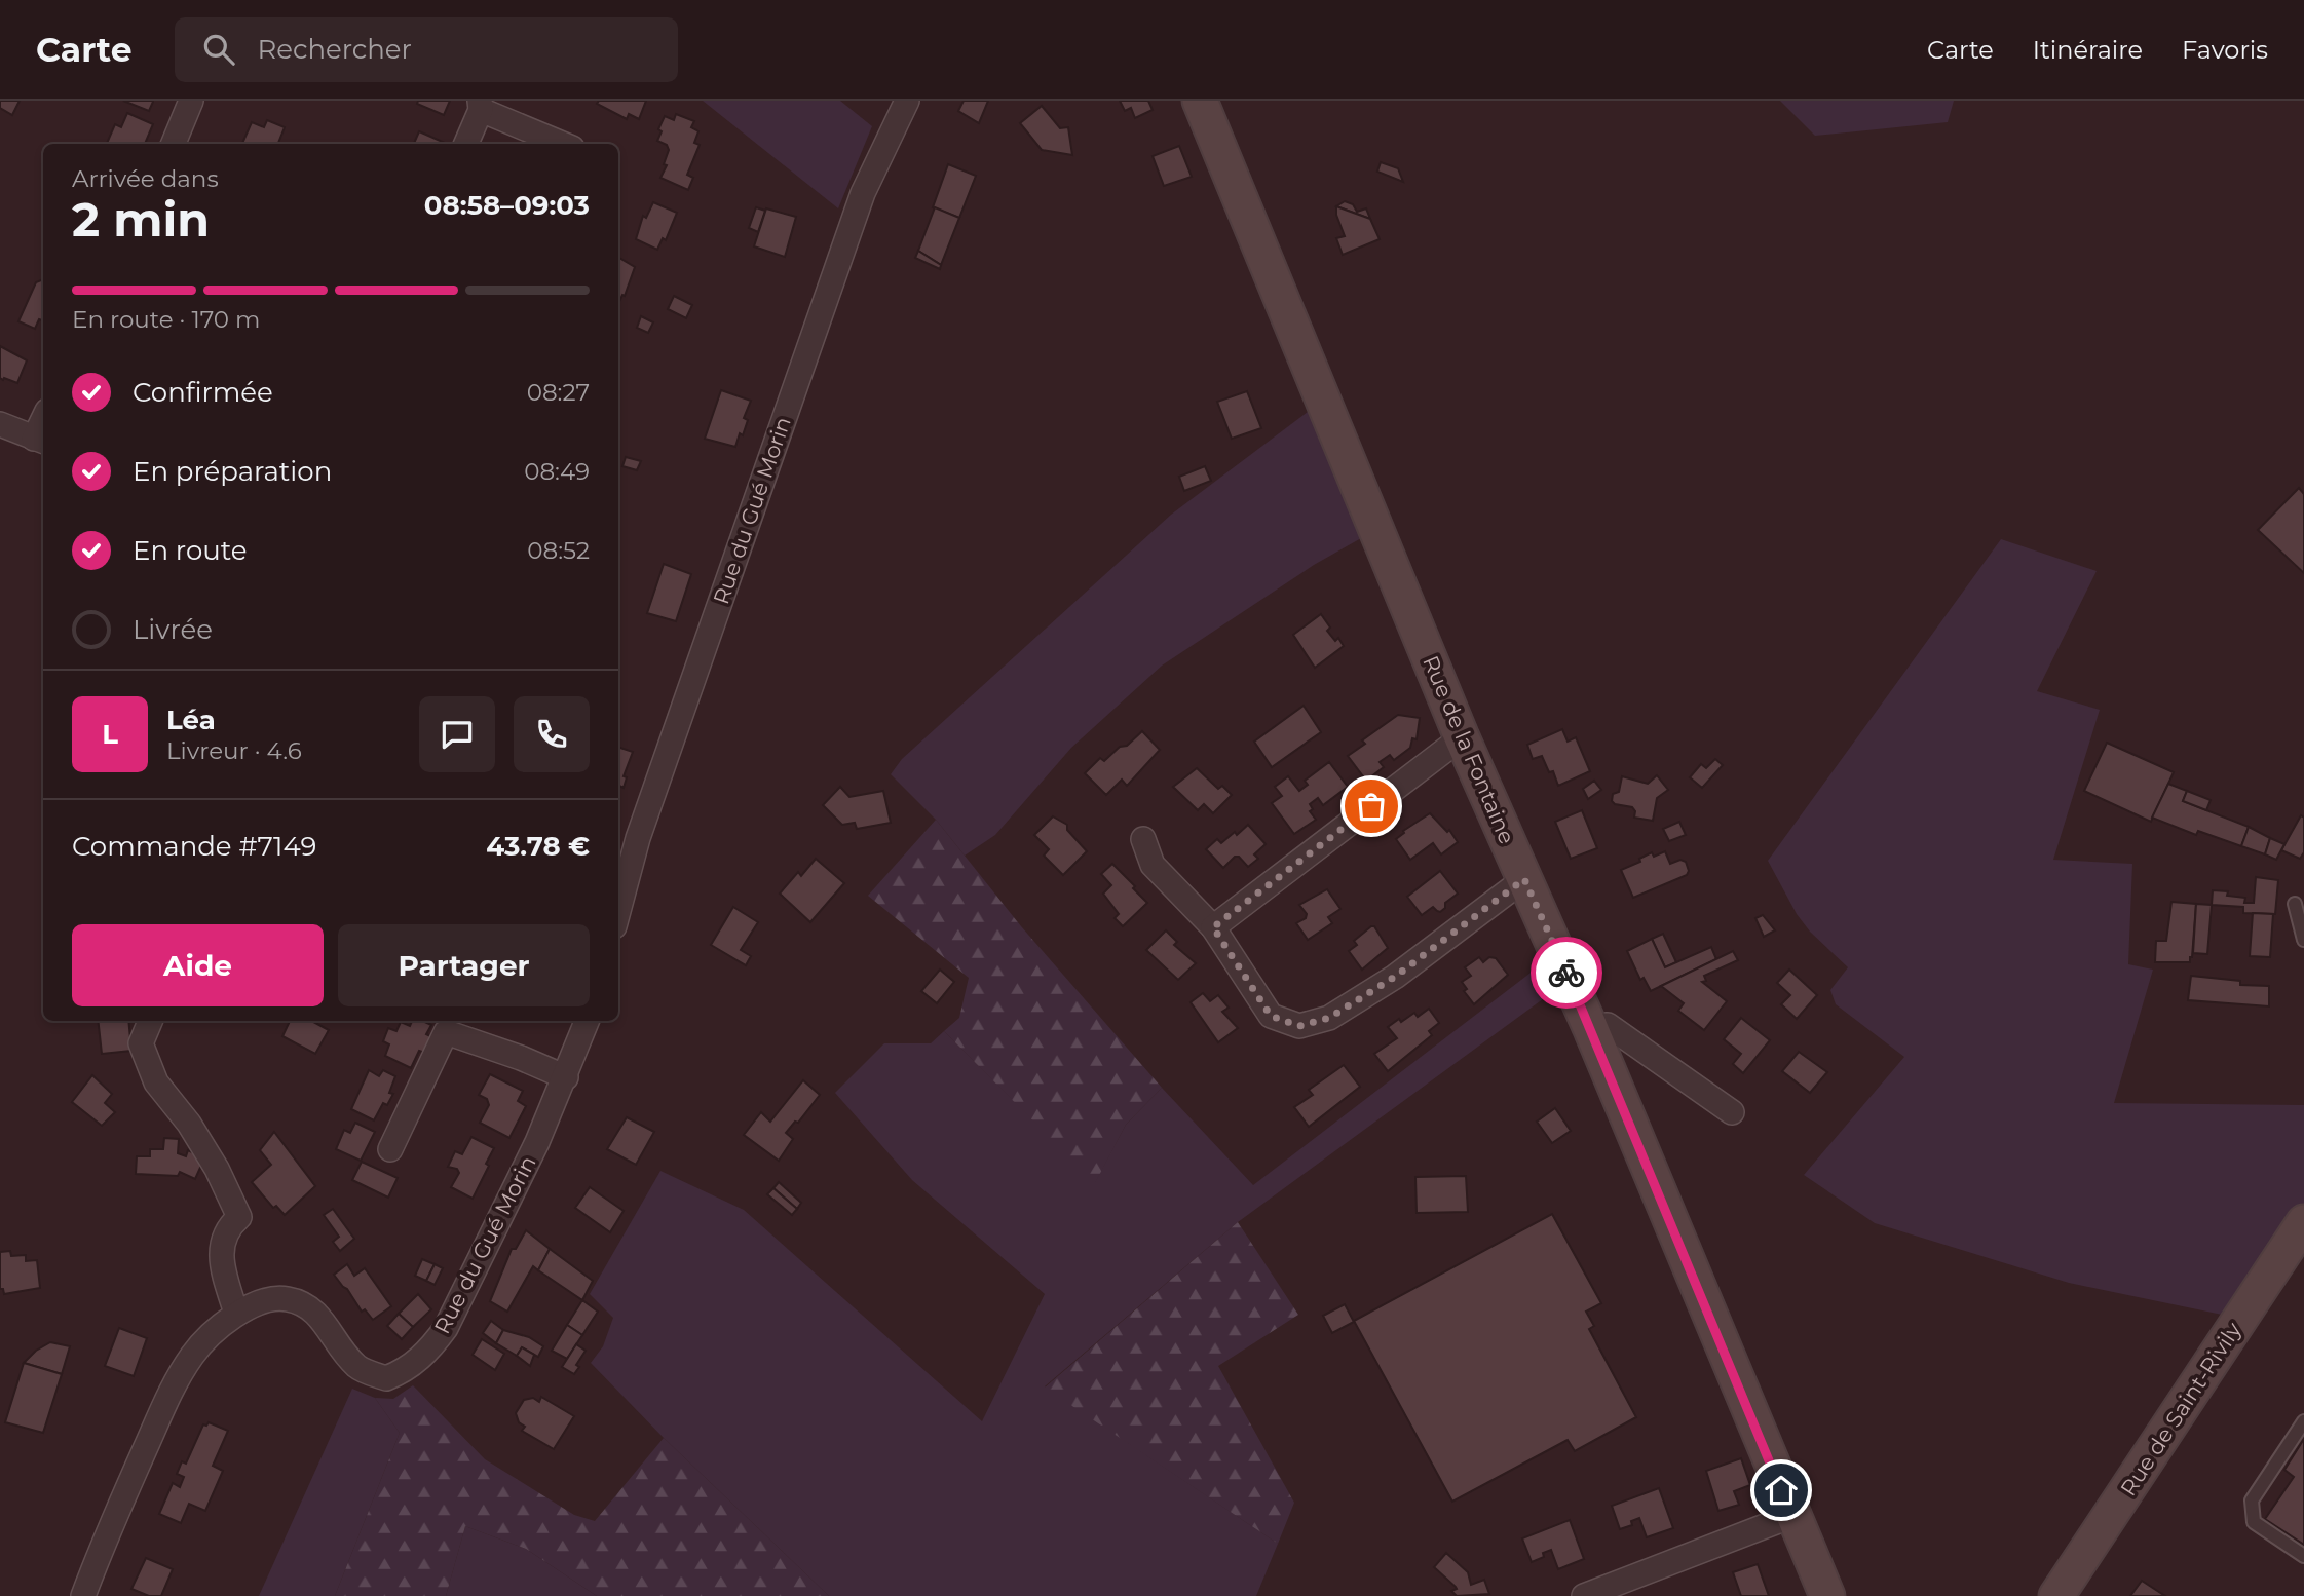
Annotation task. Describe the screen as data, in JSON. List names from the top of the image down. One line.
{"streets":{"street":["Rue du Gué Morin","Rue de la Fontaine","Rue de Saint-Rivily"]},"page":{"header":"Carte","search":"Rechercher","nav":["Carte","Itinéraire","Favoris"],"heading":["2 min","Arrivée dans","08:58–09:03"],"panel":["Léa","Livreur · 4.6","Commande #7149","43.78 €"],"bar":"En route · 170 m","list":[["Confirmée","08:27"],["En préparation","08:49"],["En route","08:52"],"Livrée"],"round":"L","buttons":["Aide","Partager"]}}
